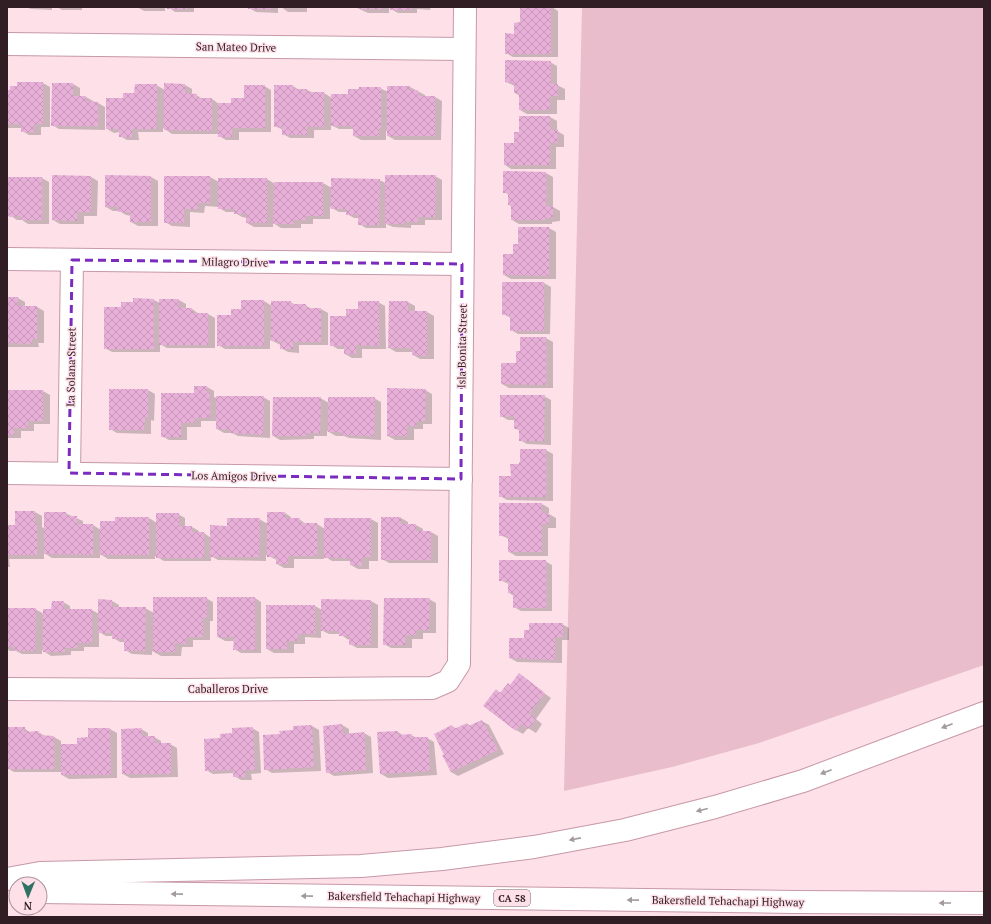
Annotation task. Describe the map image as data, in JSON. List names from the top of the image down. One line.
{"streets":{"main road":["San Mateo Drive","Milagro Drive","Isla Bonita Street","La Solana Street","Los Amigos Drive","Caballeros Drive","Bakersfield Tehachapi Highway","CA 58"]},"crossings":[["San Mateo Drive","Isla Bonita Street"],["Milagro Drive","Isla Bonita Street"],["Milagro Drive","La Solana Street"],["Isla Bonita Street","Los Amigos Drive"],["Isla Bonita Street","Caballeros Drive"],["La Solana Street","Los Amigos Drive"]],"north":"bottom"}
